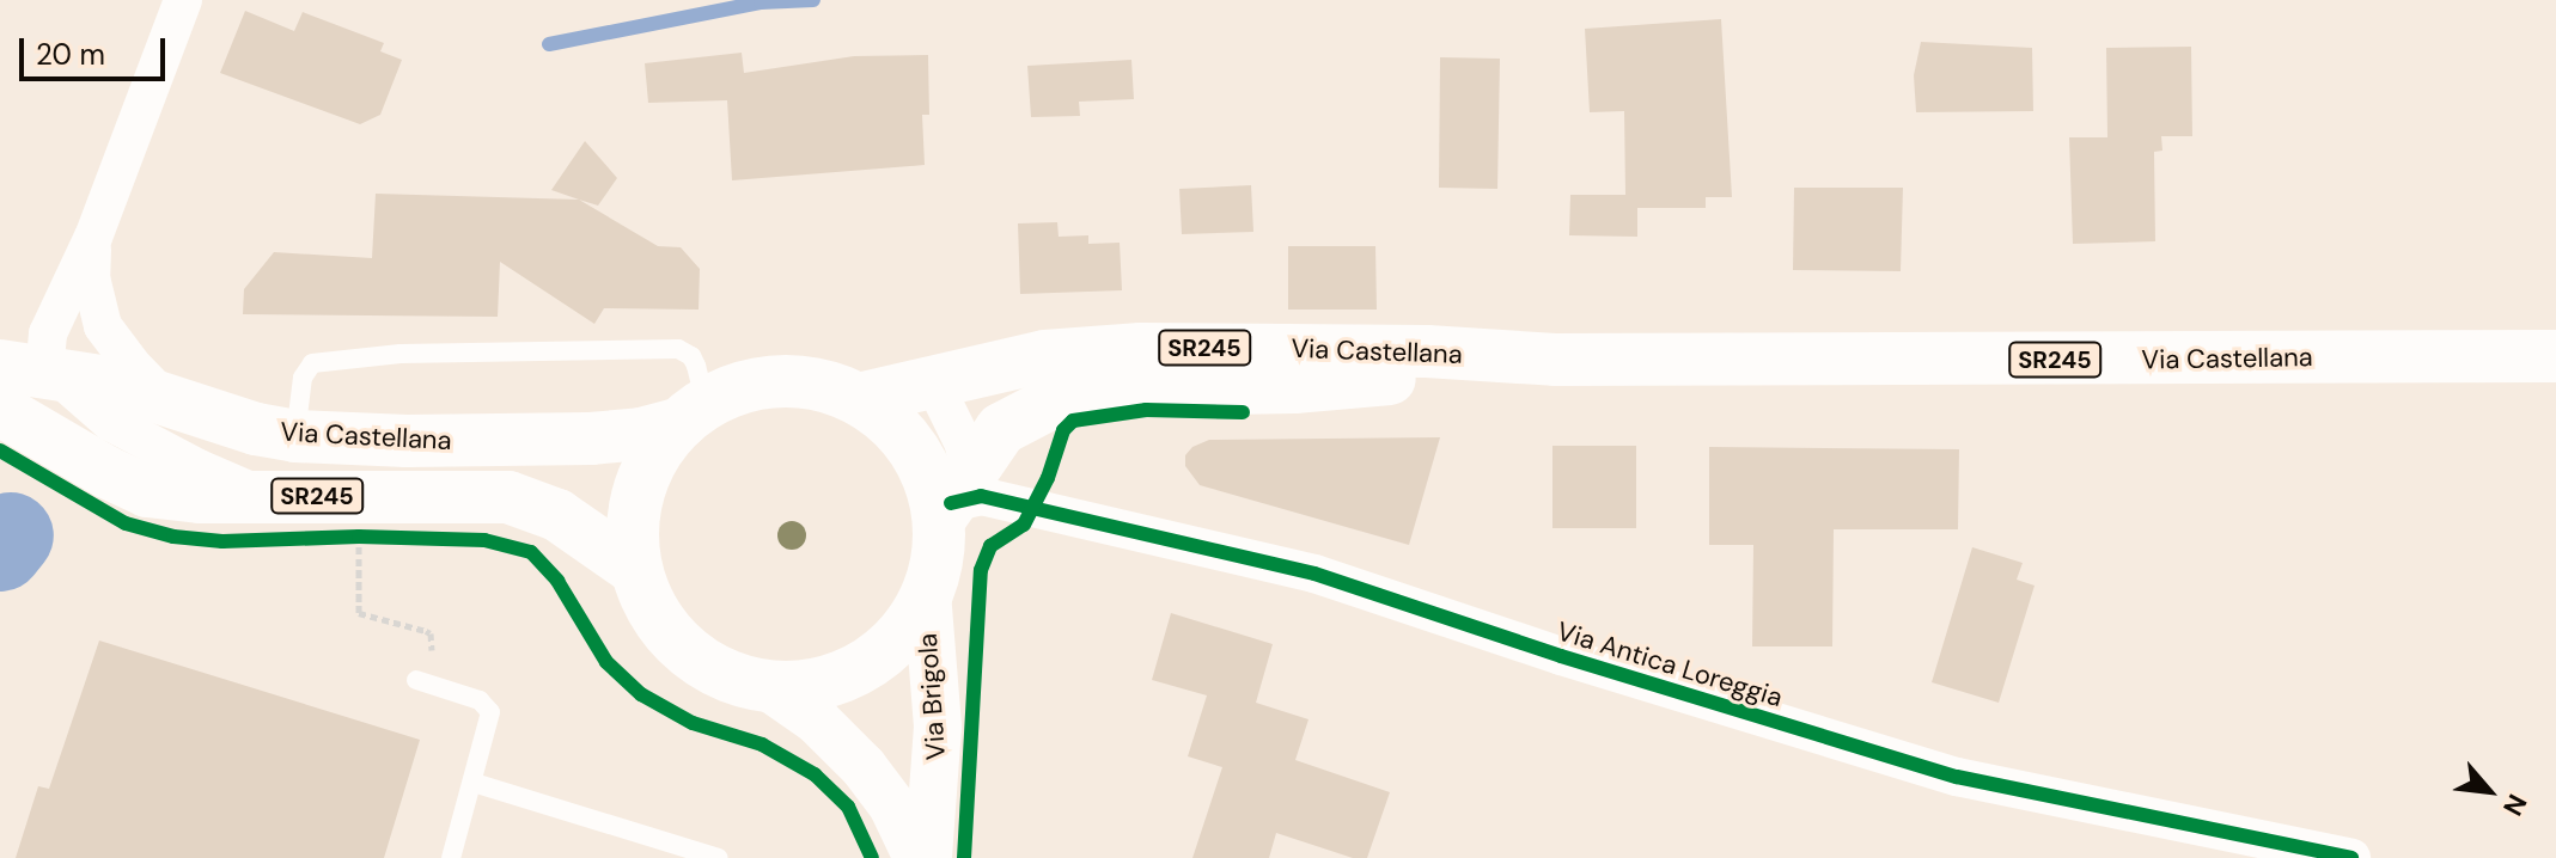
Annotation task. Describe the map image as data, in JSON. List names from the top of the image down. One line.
{"streets":{"main road":["SR245","Via Castellana"],"street":["Via Antica Loreggia","Via Brigola"]},"crossings":[["SR245","Via Castellana"],["SR245","Via Antica Loreggia"],["SR245","Via Brigola"],["Via Castellana","Via Antica Loreggia"],["Via Castellana","Via Brigola"],["Via Antica Loreggia","Via Brigola"]],"scale_bar":"20 m","north":"bottom right"}
